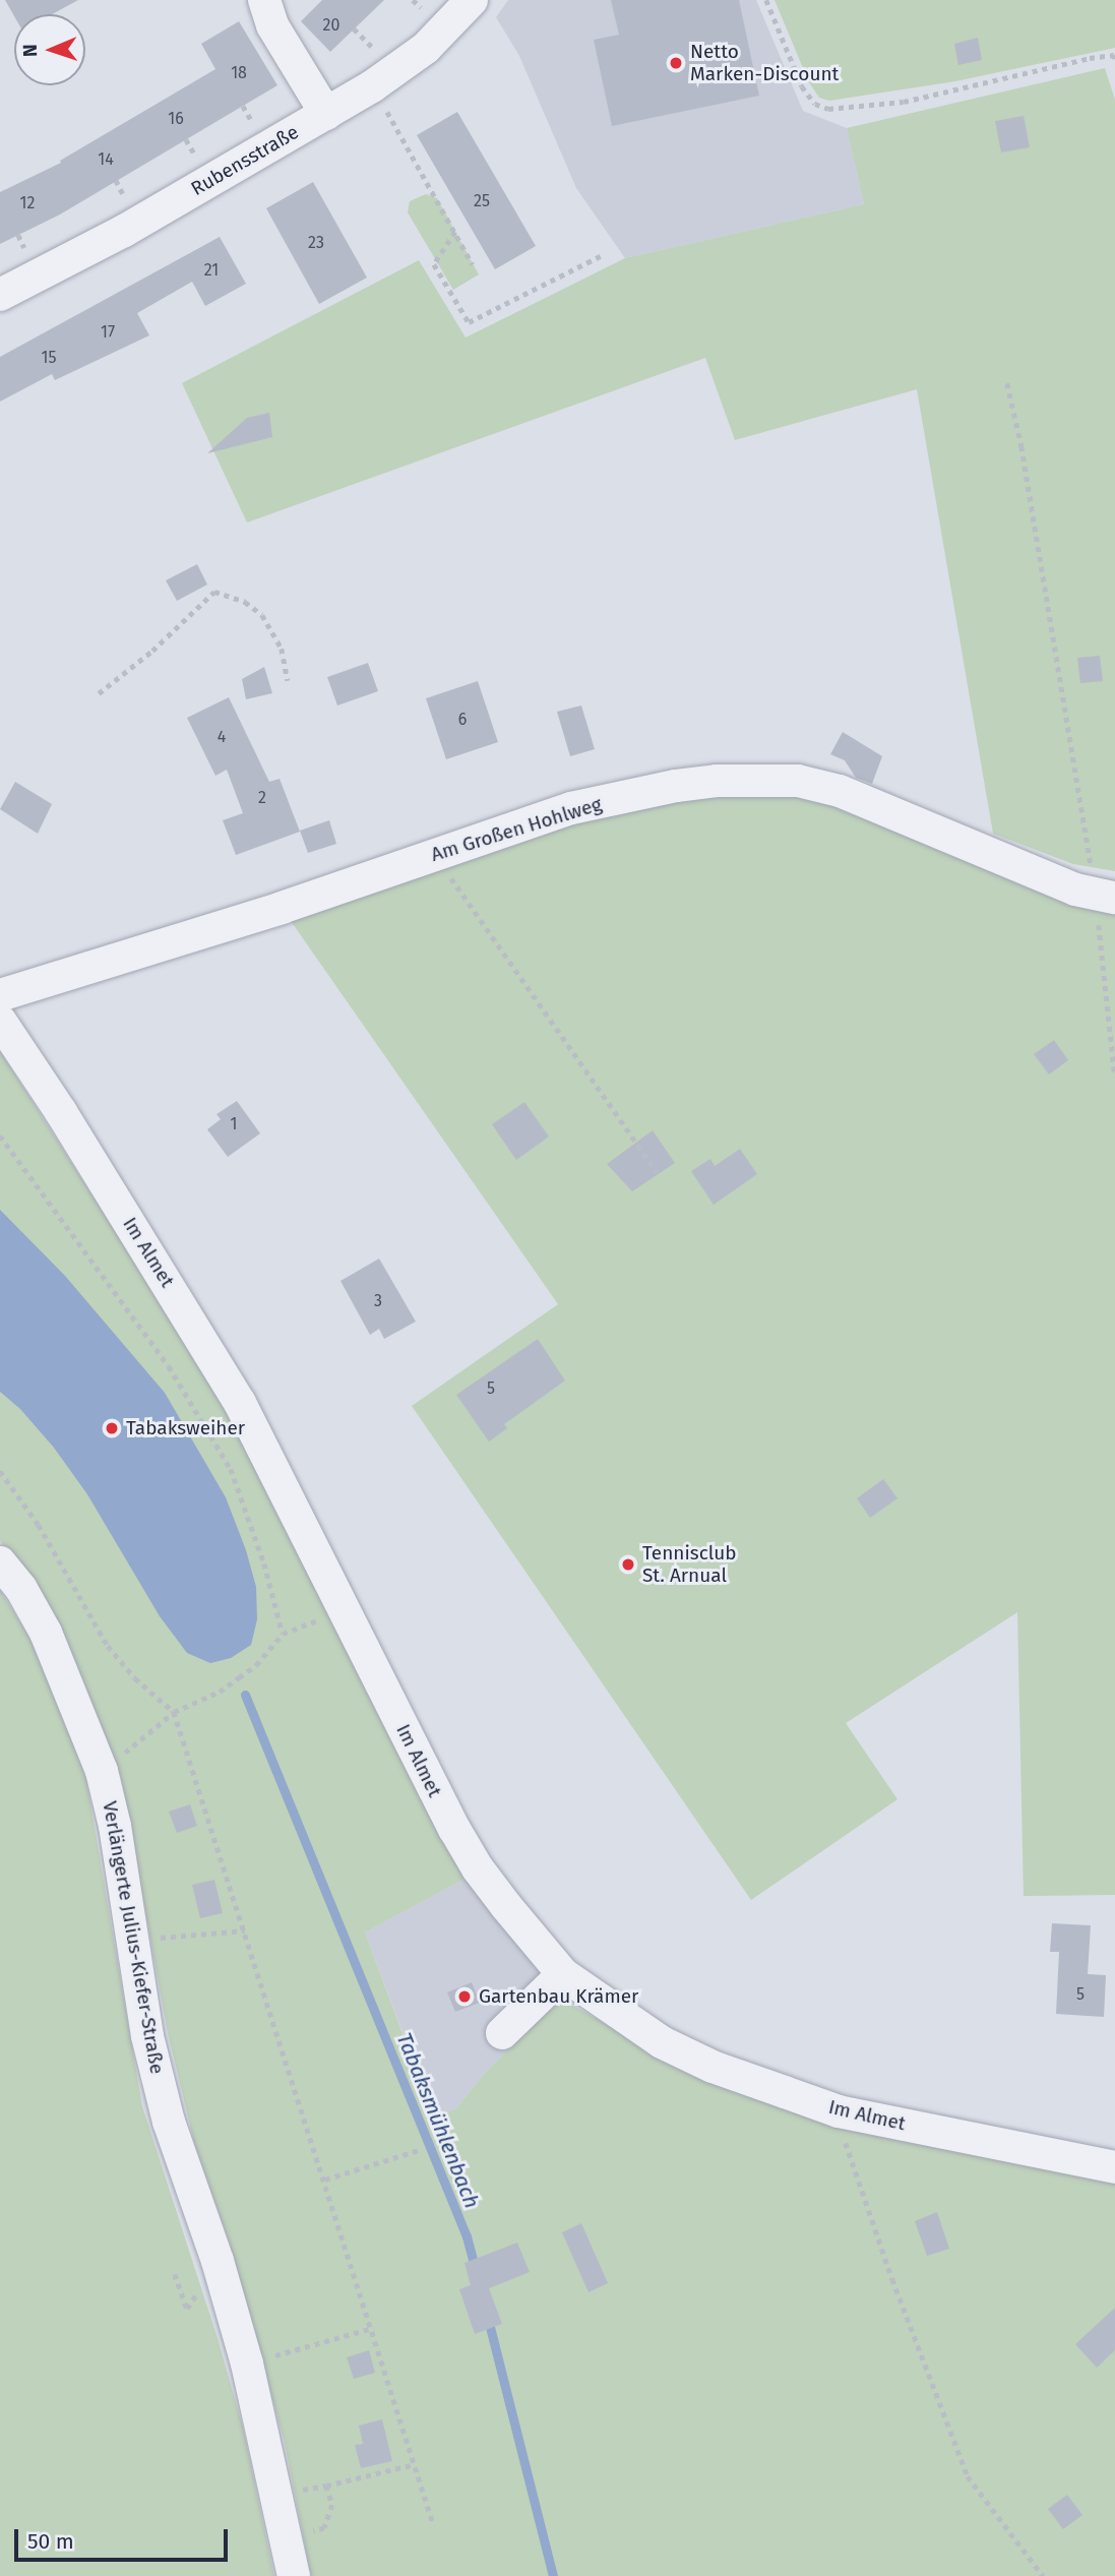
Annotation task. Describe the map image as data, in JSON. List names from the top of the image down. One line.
{"streets":{"street":["Rubensstraße","Am Großen Hohlweg","Im Almet","Verlängerte Julius-Kiefer-Straße"]},"water":["Tabaksmühlenbach"],"places":["Netto Marken-Discount","Tabaksweiher","Tennisclub St. Arnual","Gartenbau Krämer"],"house_numbers":["20","18","16","14","25","12","23","21","17","15","6","4","2","1","3","5","5"],"scale_bar":"50 m","north":"left"}
